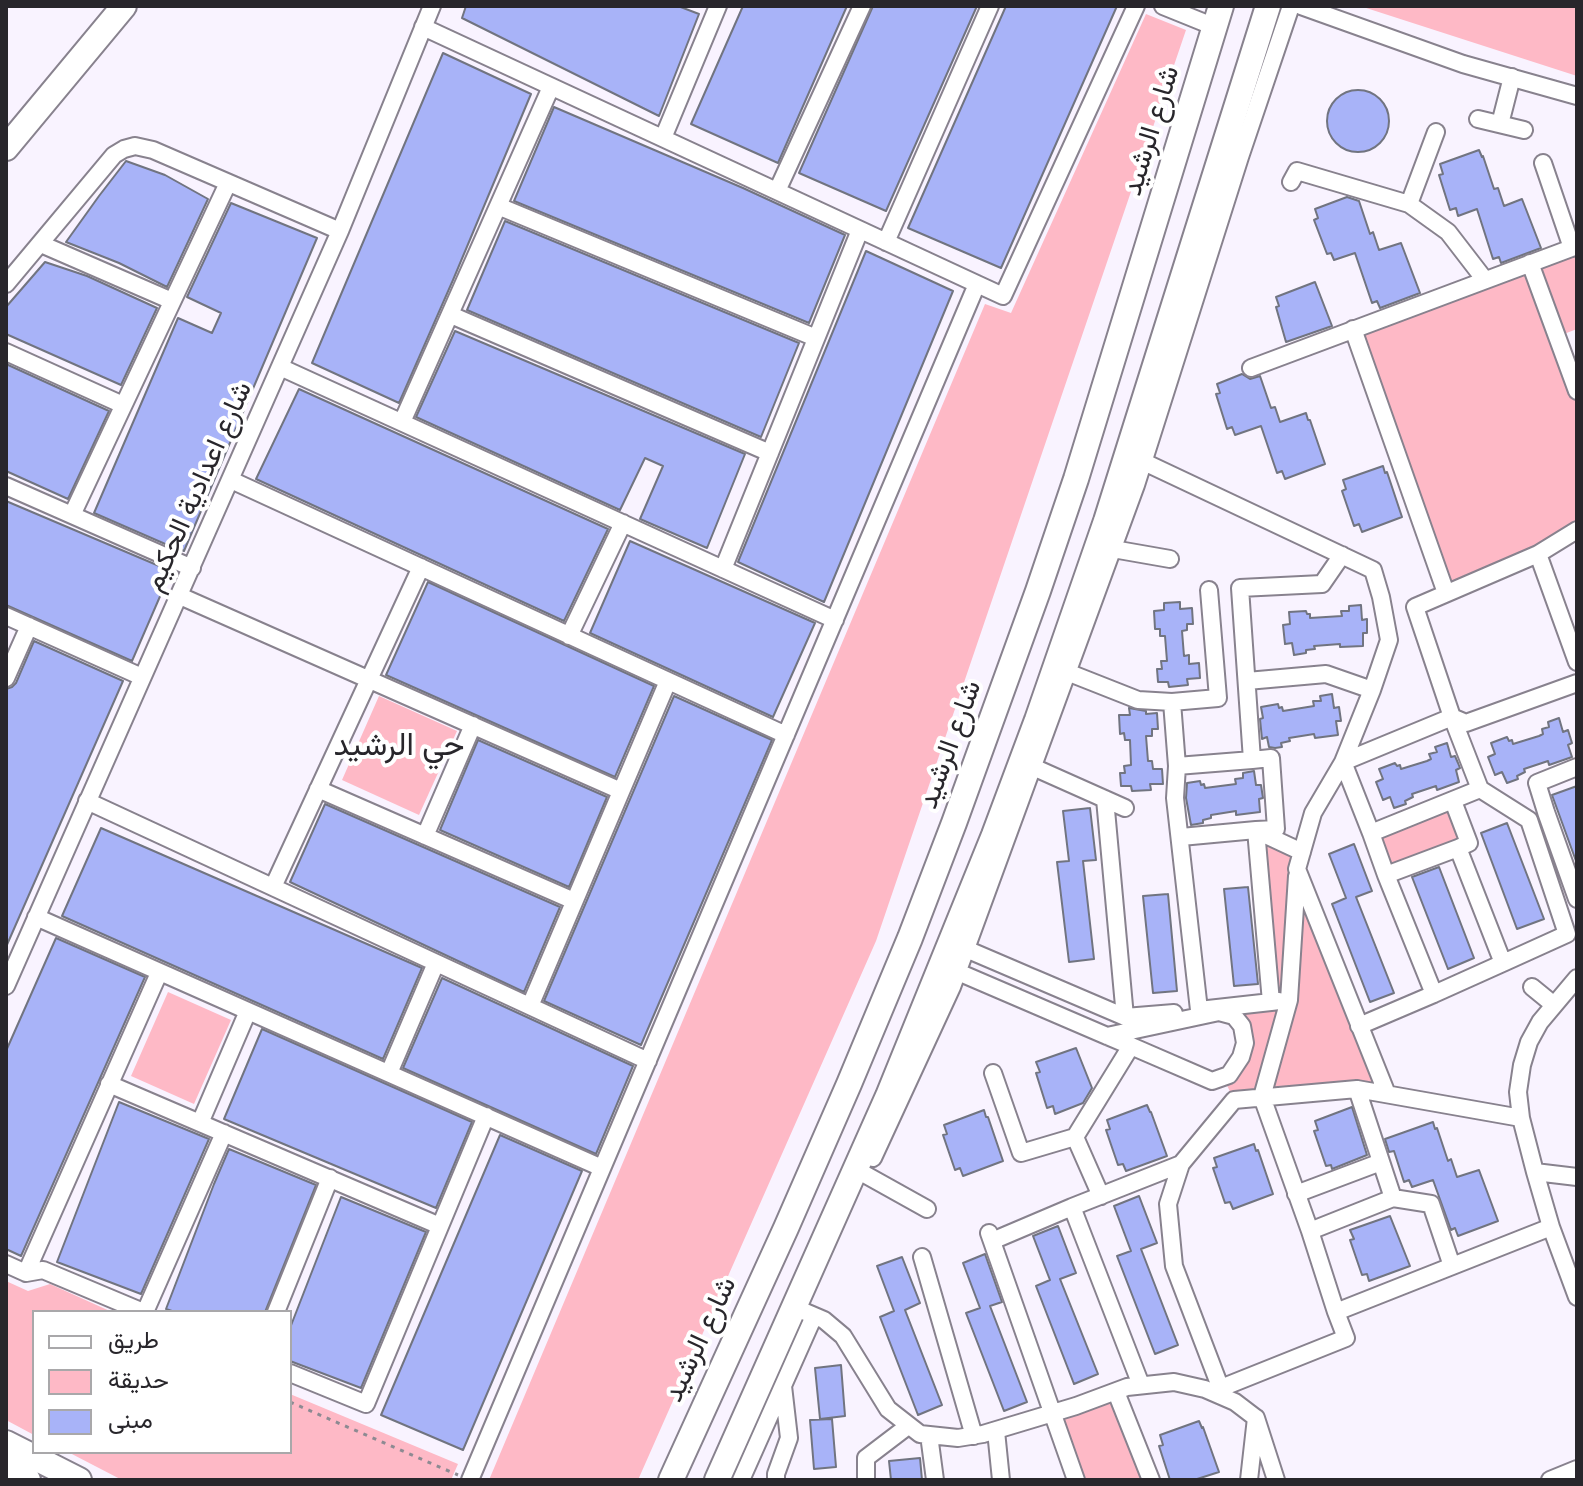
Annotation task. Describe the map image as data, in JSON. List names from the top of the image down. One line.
{"streets":{"street":["شارع الرشيد","شارع اعدادية الحكيم"]},"districts":["حي الرشيد"],"legend":["طريق","حديقة","مبنى"]}
